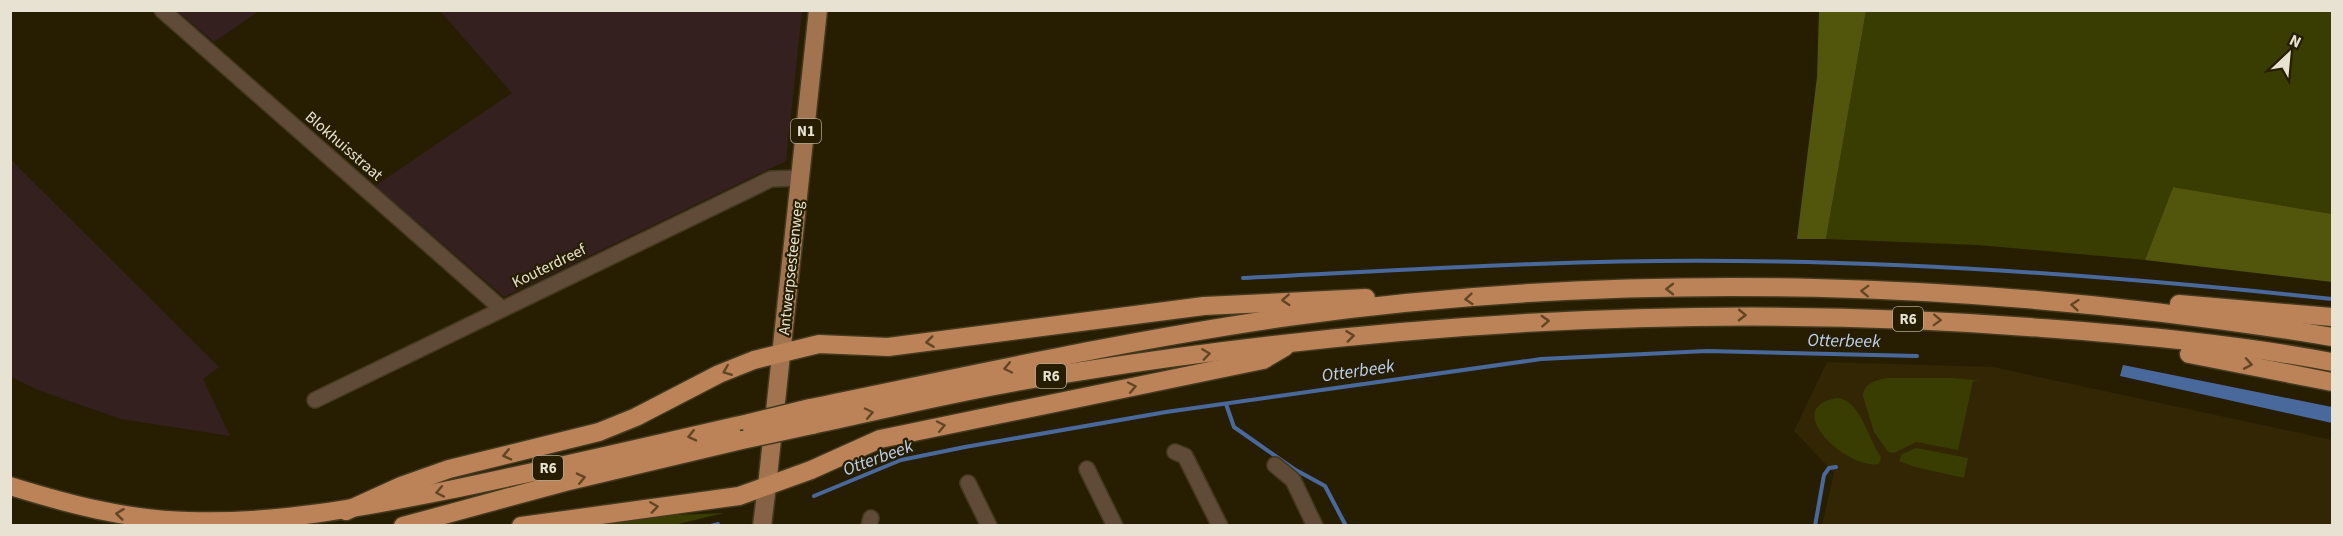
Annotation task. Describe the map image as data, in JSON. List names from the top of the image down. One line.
{"streets":{"highway":["R6"],"main road":["N1","Antwerpsesteenweg"],"street":["Blokhuisstraat","Kouterdreef"]},"crossings":[["Blokhuisstraat","Kouterdreef"],["Kouterdreef","Antwerpsesteenweg"]],"water":["Otterbeek"],"north":"top right"}
